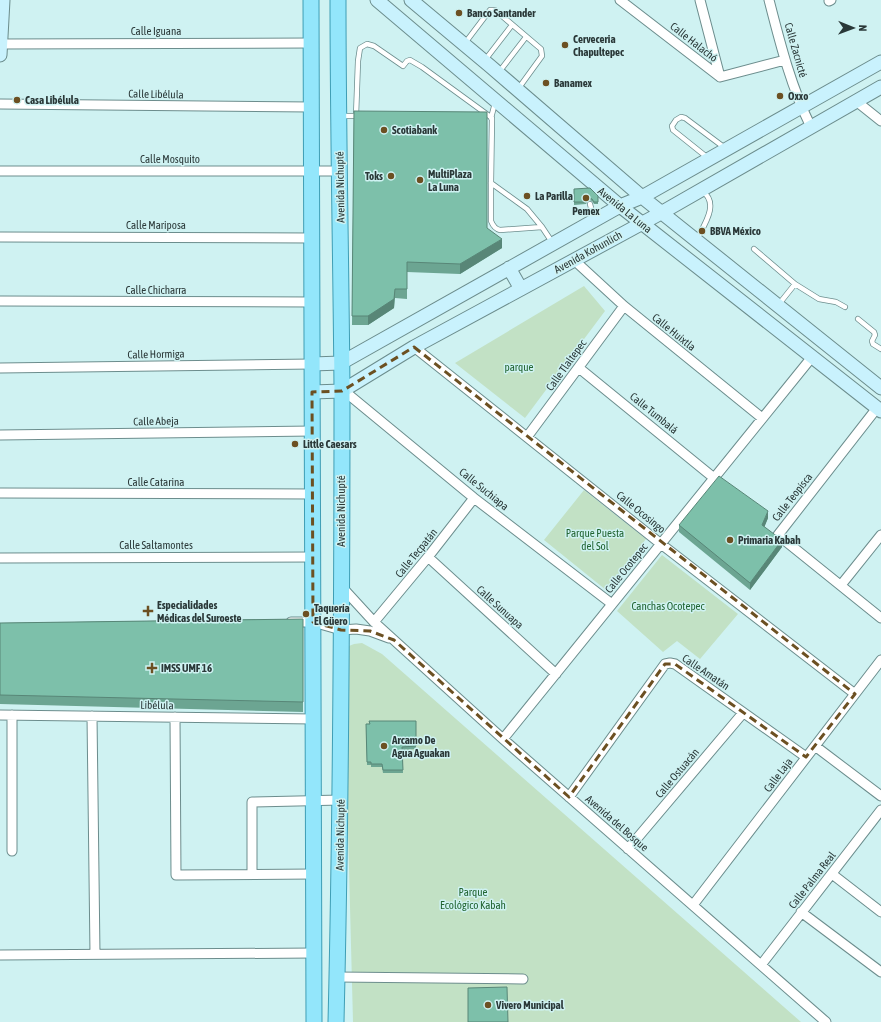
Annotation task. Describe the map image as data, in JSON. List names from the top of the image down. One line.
{"streets":{"main road":["Avenida Nichupté"],"street":["Calle Iguana","Calle Halachó","Calle Zacnicté","Calle Libélula","Calle Mosquito","Avenida La Luna","Calle Mariposa","Avenida Kohunlich","Calle Chicharra","Calle Huixtla","Calle Hormiga","Calle Tlaltepec","Calle Tumbalá","Calle Abeja","Calle Catarina","Calle Suchiapa","Calle Teopisca","Calle Ocosingo","Calle Saltamontes","Calle Tecpatán","Calle Ocotepec","Calle Sunuapa","Calle Amatán","Libélula","Calle Ostuacán","Calle Laja","Avenida del Bosque","Calle Palma Real"]},"crossings":[["Calle Halachó","Calle Zacnicté"],["Calle Zacnicté","Avenida Kohunlich"],["Calle Mosquito","Avenida Nichupté"],["Avenida Nichupté","Avenida Kohunlich"],["Avenida Nichupté","Calle Suchiapa"],["Avenida Nichupté","Avenida del Bosque"],["Avenida La Luna","Avenida Kohunlich"],["Avenida La Luna","Calle Teopisca"],["Avenida La Luna","Calle Ocotepec"],["Avenida Kohunlich","Calle Huixtla"],["Avenida Kohunlich","Calle Suchiapa"],["Avenida Kohunlich","Calle Ocosingo"],["Calle Huixtla","Calle Tlaltepec"],["Calle Huixtla","Calle Ocotepec"],["Calle Tlaltepec","Calle Tumbalá"],["Calle Tlaltepec","Calle Ocosingo"],["Calle Tumbalá","Calle Ocotepec"],["Calle Suchiapa","Calle Tecpatán"],["Calle Suchiapa","Calle Ocotepec"],["Calle Ocosingo","Calle Ocotepec"],["Calle Ocosingo","Calle Laja"],["Calle Tecpatán","Calle Sunuapa"],["Calle Tecpatán","Avenida del Bosque"],["Calle Ocotepec","Calle Sunuapa"],["Calle Ocotepec","Avenida del Bosque"],["Calle Amatán","Calle Ostuacán"],["Calle Amatán","Calle Laja"],["Calle Amatán","Avenida del Bosque"],["Calle Ostuacán","Avenida del Bosque"],["Calle Laja","Avenida del Bosque"],["Avenida del Bosque","Calle Palma Real"]],"parks":["parque","Parque Puesta del Sol","Canchas Ocotepec","Parque Ecológico Kabah"],"places":{"other":["Banco Santander","Cerveceria Chapultepec","Banamex","Oxxo","Casa Libélula","Scotiabank","Toks","MultiPlaza La Luna","La Parilla","Pemex","BBVA México","Little Caesars","Primaria Kabah","Taquería El Güero","Arcamo De Agua Aguakan","Vivero Municipal"],"health":["Especialidades Médicas del Suroeste","IMSS UMF 16"]},"north":"right"}
